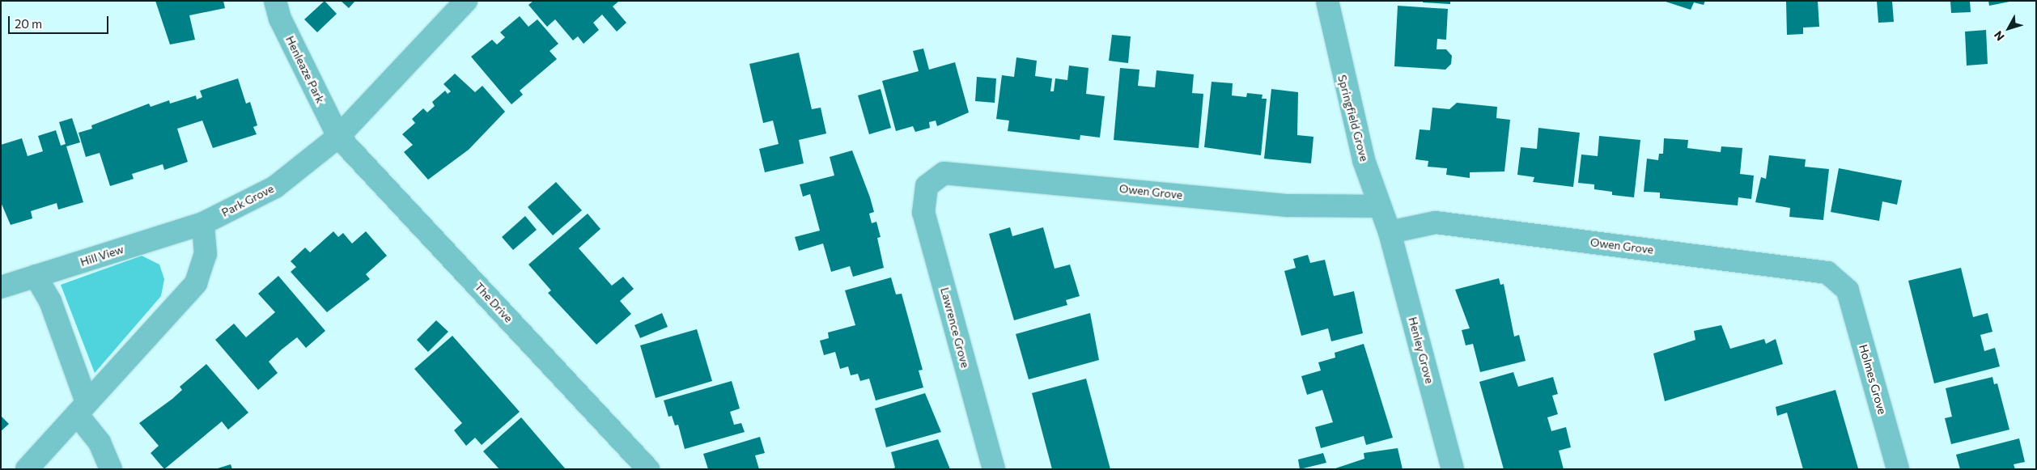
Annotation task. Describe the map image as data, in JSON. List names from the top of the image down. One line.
{"streets":{"street":["Henleaze Park","Springfield Grove","Owen Grove","Park Grove","Hill View","The Drive","Lawrence Grove","Henley Grove","Holmes Grove"]},"crossings":[["Henleaze Park","Park Grove"],["Henleaze Park","The Drive"],["Springfield Grove","Owen Grove"],["Springfield Grove","Henley Grove"],["Owen Grove","Lawrence Grove"],["Owen Grove","Henley Grove"],["Owen Grove","Holmes Grove"],["Park Grove","Hill View"],["Park Grove","The Drive"]],"scale_bar":"20 m","north":"bottom left"}
